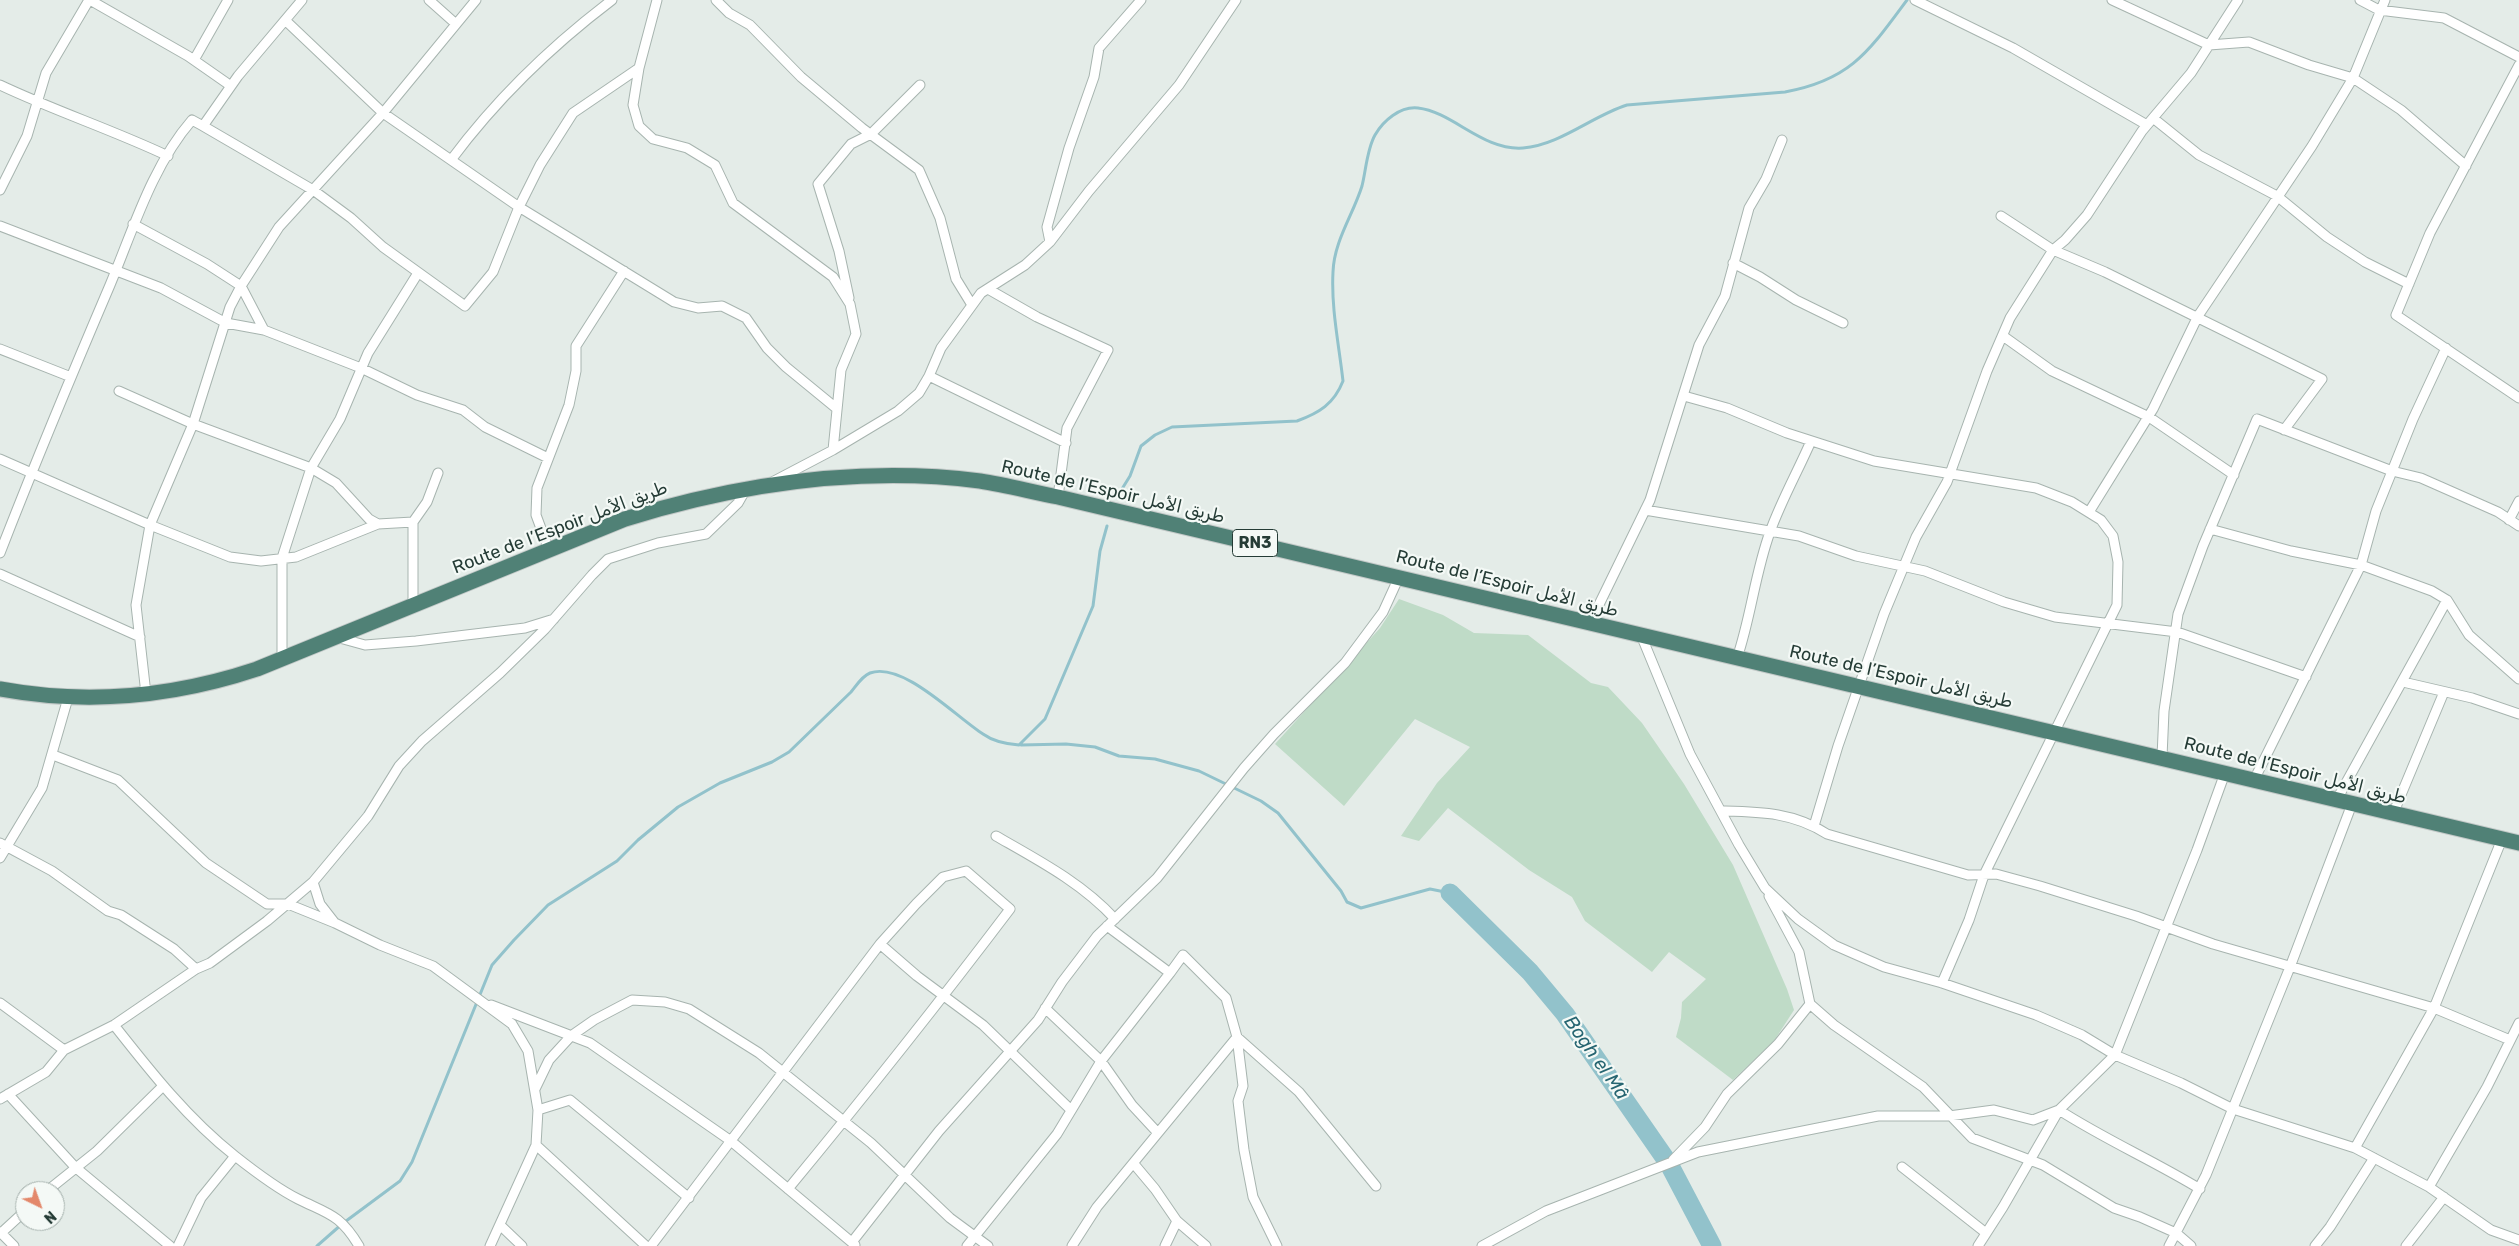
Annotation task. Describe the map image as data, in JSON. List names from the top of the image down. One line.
{"streets":{"highway":["Route de l’Espoir طريق الأمل","RN3"]},"water":["Bogh el Mâ"],"north":"bottom right"}
